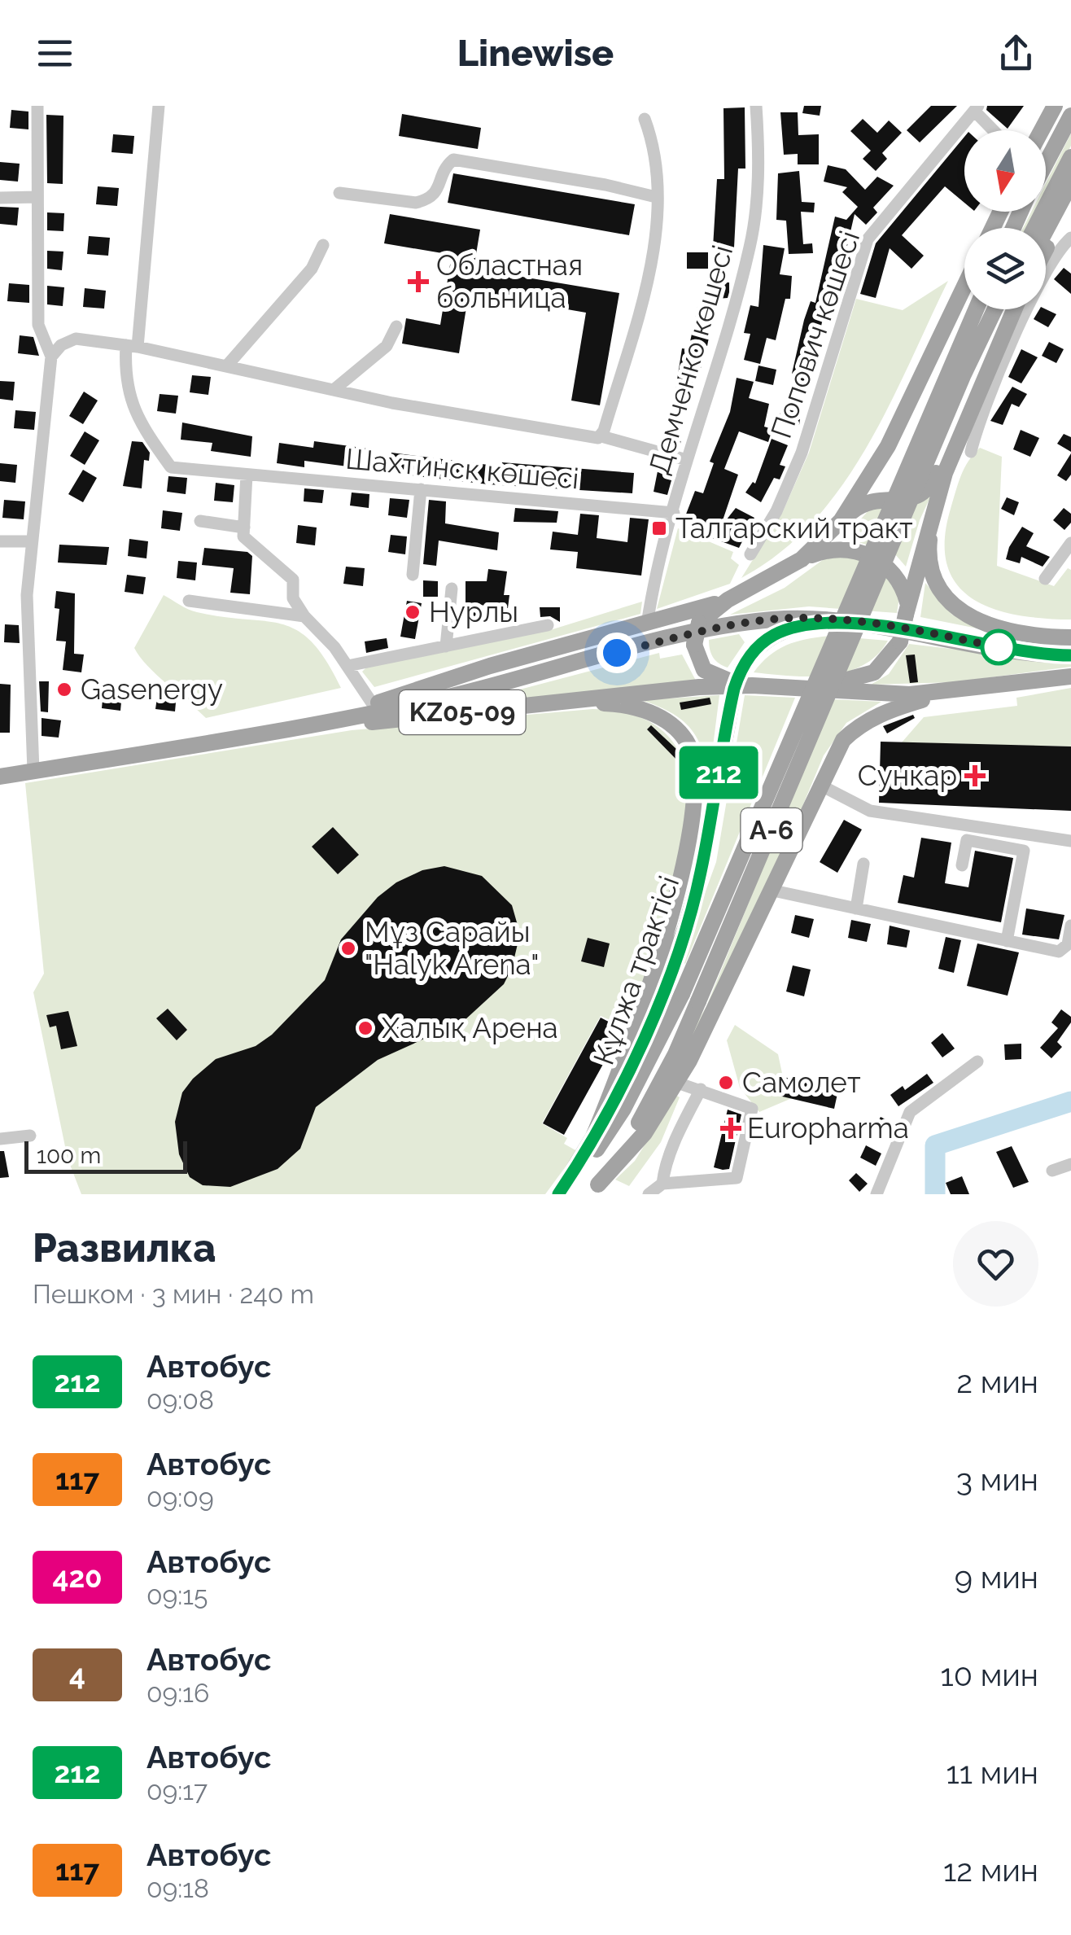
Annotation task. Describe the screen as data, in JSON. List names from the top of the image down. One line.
{"streets":{"main road":["KZ05-09","A-6","Құлжа трактісі"],"street":["Попович көшесі","Демченко көшесі","Шахтинск көшесі"]},"crossings":[["Демченко көшесі","Шахтинск көшесі"],["Демченко көшесі","KZ05-09"],["A-6","Құлжа трактісі"]],"places":{"health":["Областная больница","Сункар","Europharma"],"transit":["Талгарский тракт"],"other":["Нурлы","Gasenergy","Мұз Сарайы \"Halyk Arena\"","Халық Арена","Самолет"]},"lines":["bus line 212"],"scale_bar":"100 m","north":"bottom","page":{"header":"Linewise","on_map":"212","scale":"100 m","heading":["Развилка","Пешком · 3 мин · 240 m"],"list":[{"mark":"212","name":"Автобус","note":"09:08","value":"2 мин"},{"mark":"117","name":"Автобус","note":"09:09","value":"3 мин"},{"mark":"420","name":"Автобус","note":"09:15","value":"9 мин"},{"mark":"4","name":"Автобус","note":"09:16","value":"10 мин"},{"mark":"212","name":"Автобус","note":"09:17","value":"11 мин"},{"mark":"117","name":"Автобус","note":"09:18","value":"12 мин"}]}}
